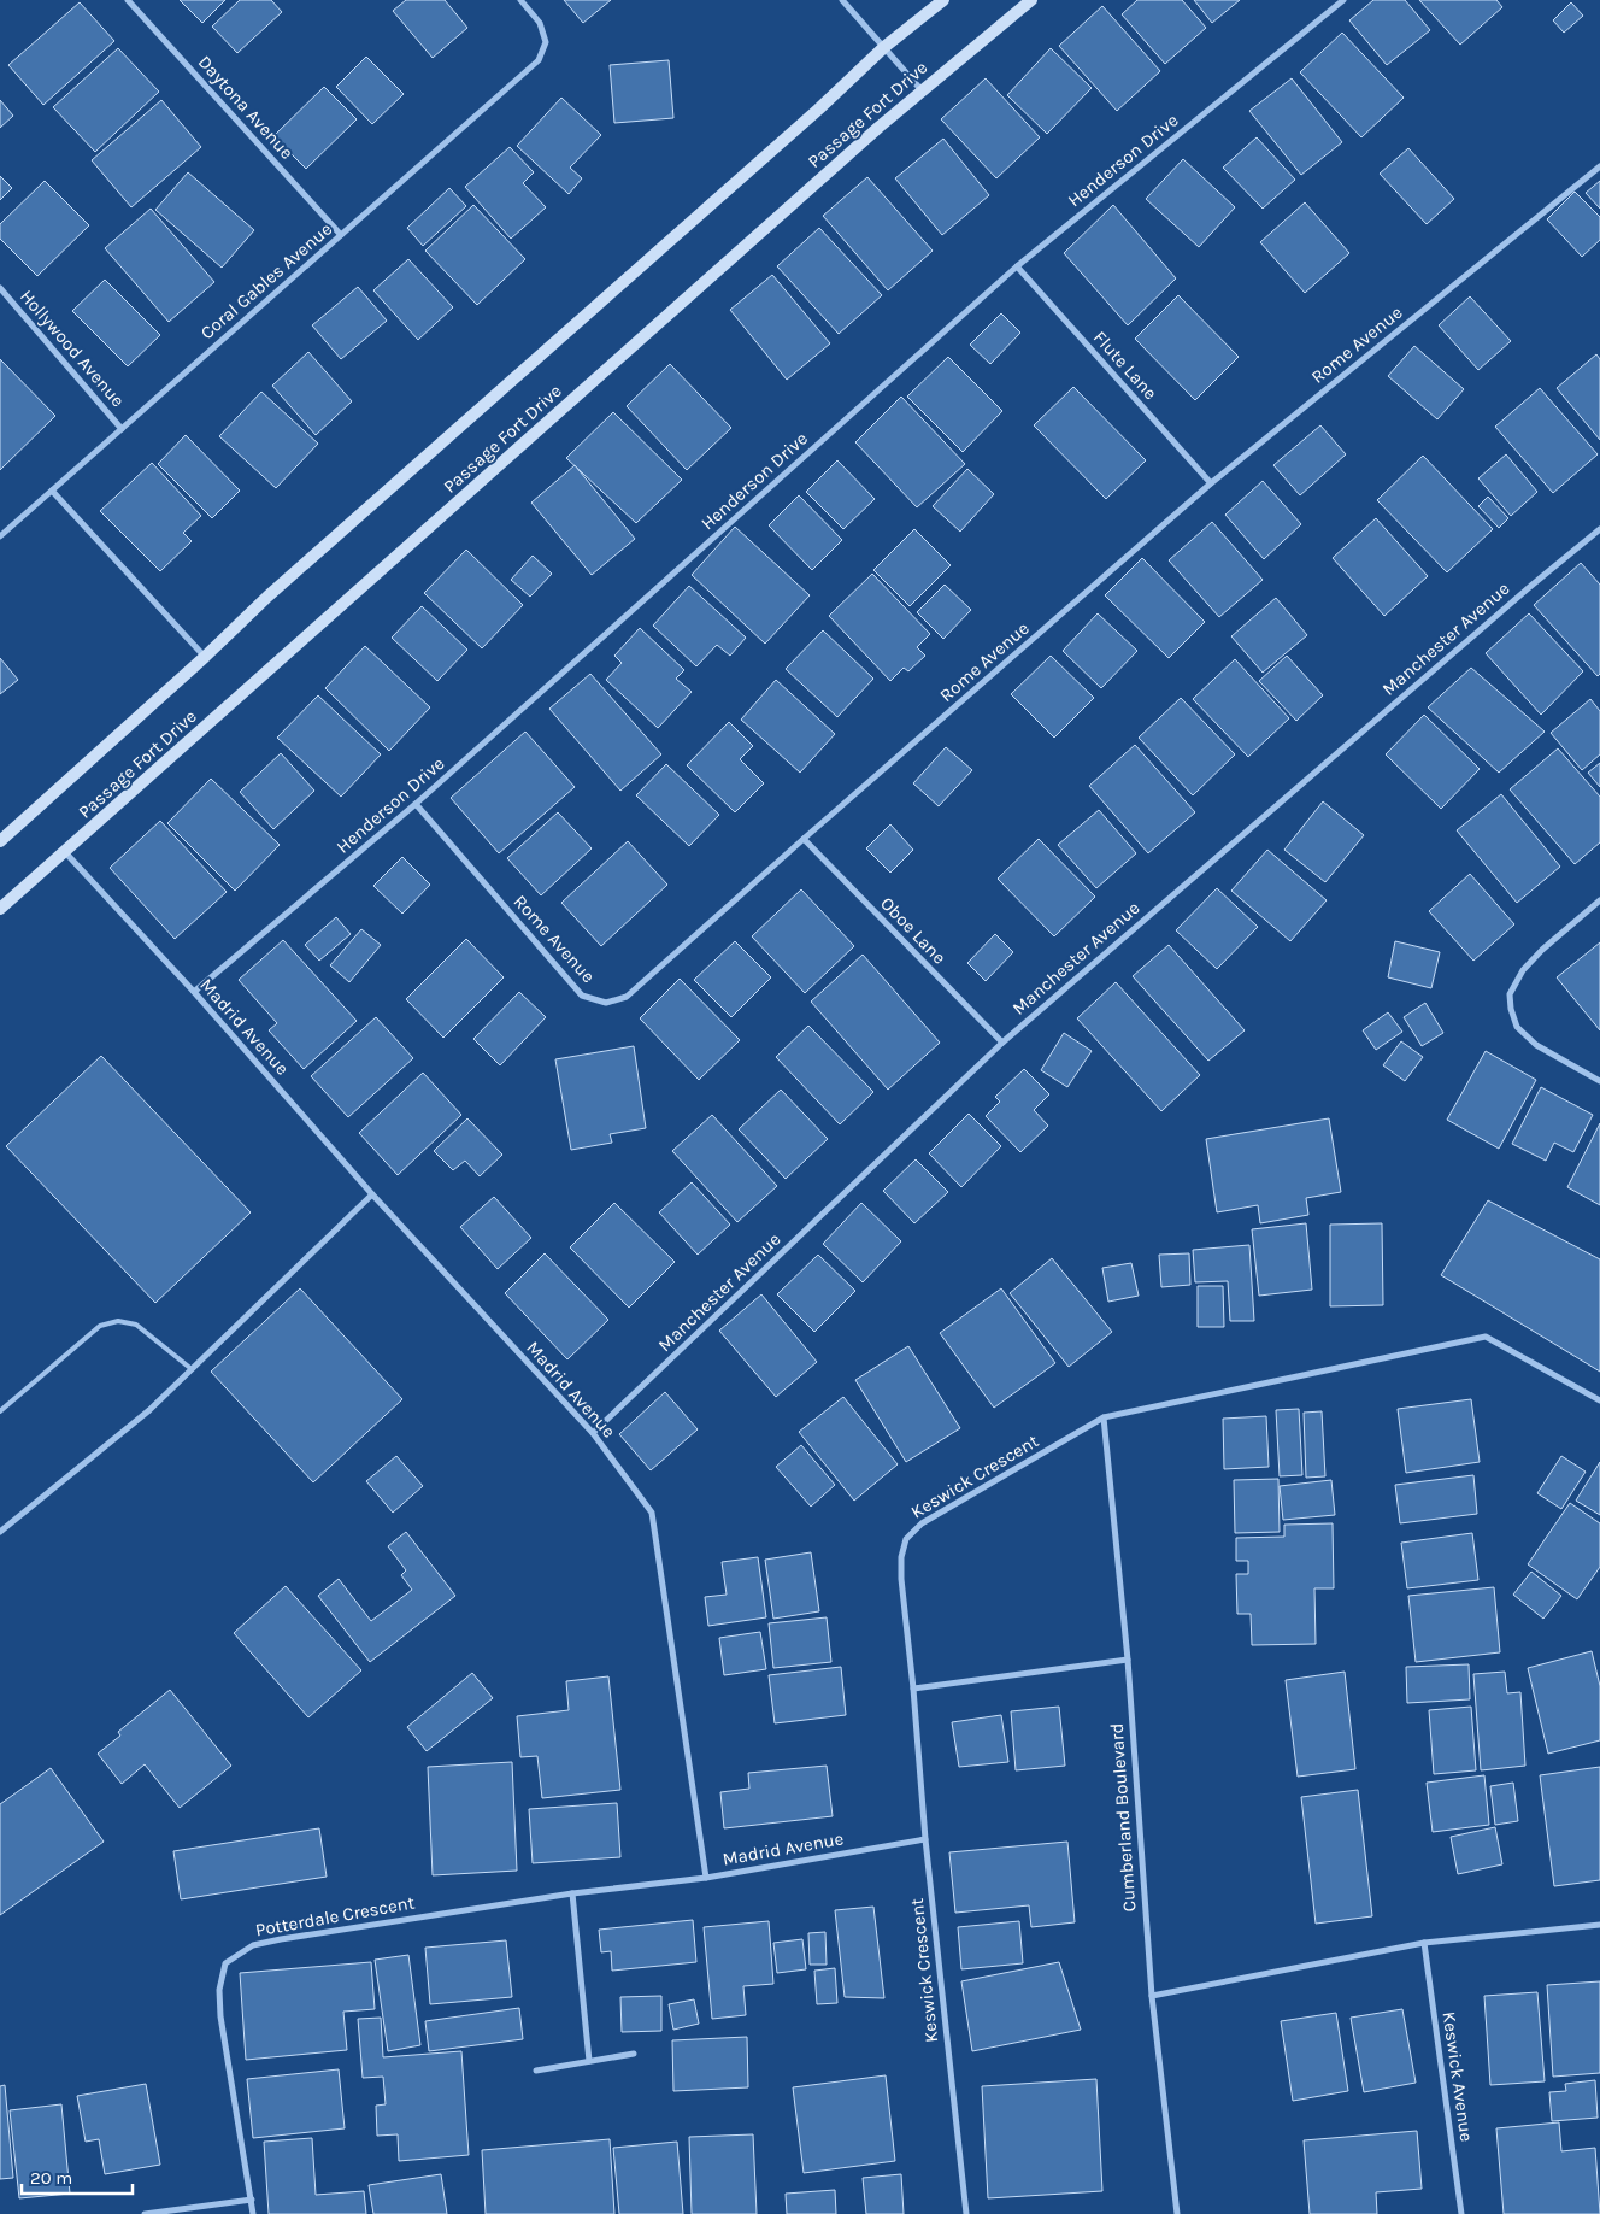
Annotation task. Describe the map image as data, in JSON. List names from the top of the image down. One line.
{"streets":{"main road":["Passage Fort Drive"],"street":["Daytona Avenue","Henderson Drive","Coral Gables Avenue","Rome Avenue","Hollywood Avenue","Flute Lane","Manchester Avenue","Oboe Lane","Madrid Avenue","Keswick Crescent","Cumberland Boulevard","Potterdale Crescent","Keswick Avenue"]},"crossings":[["Daytona Avenue","Coral Gables Avenue"],["Passage Fort Drive","Madrid Avenue"],["Henderson Drive","Rome Avenue"],["Henderson Drive","Flute Lane"],["Henderson Drive","Madrid Avenue"],["Coral Gables Avenue","Hollywood Avenue"],["Rome Avenue","Flute Lane"],["Rome Avenue","Oboe Lane"],["Manchester Avenue","Oboe Lane"],["Manchester Avenue","Madrid Avenue"],["Madrid Avenue","Keswick Crescent"],["Madrid Avenue","Potterdale Crescent"],["Keswick Crescent","Cumberland Boulevard"]],"scale_bar":"20 m"}
